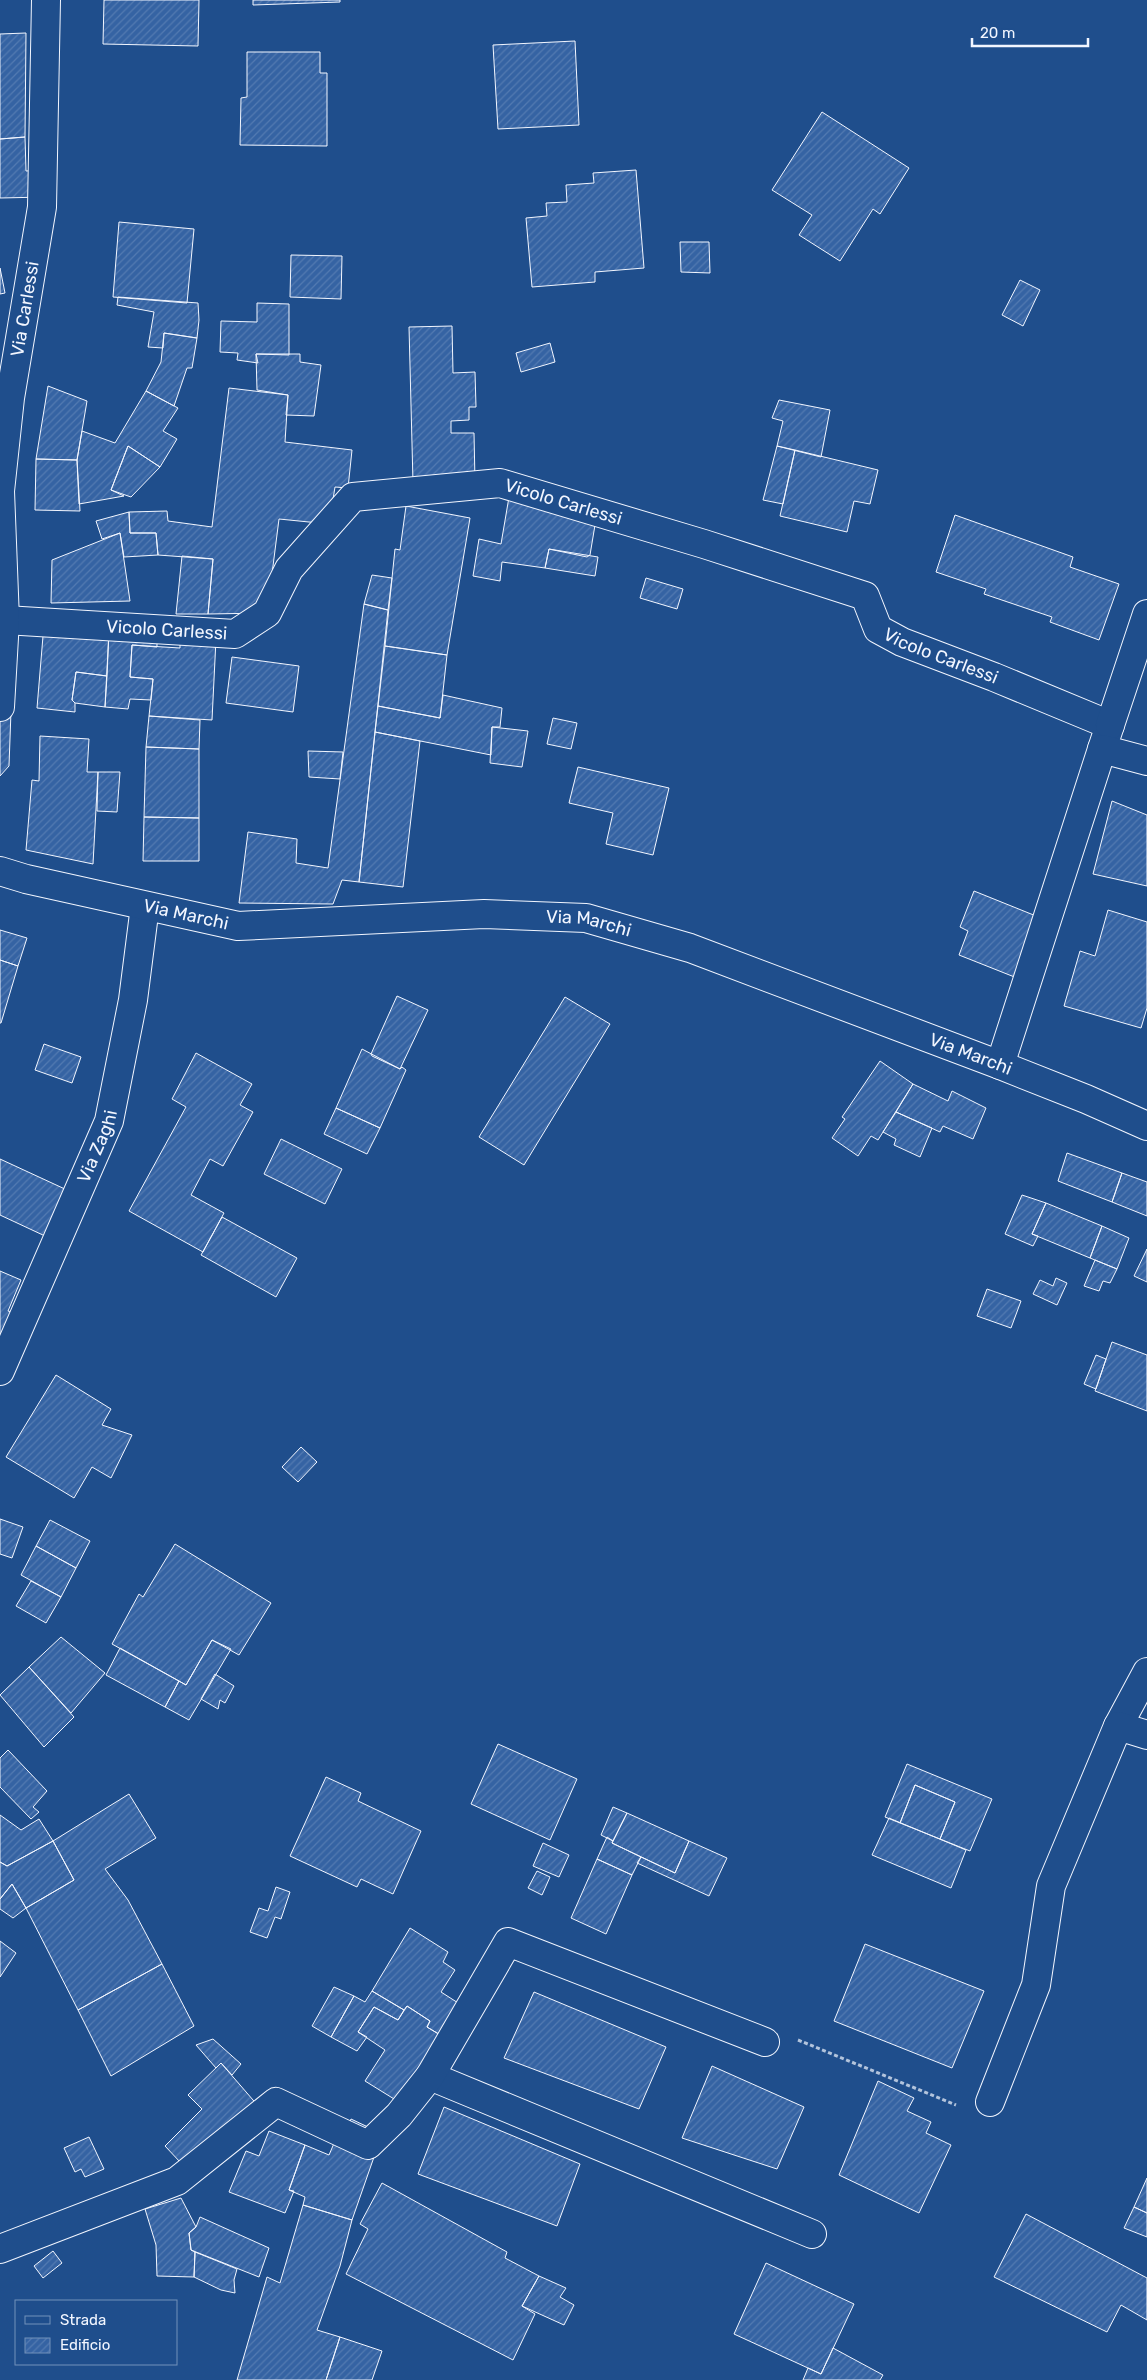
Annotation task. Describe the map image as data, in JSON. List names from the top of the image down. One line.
{"streets":{"street":["Via Carlessi","Vicolo Carlessi","Via Marchi","Via Zaghi"]},"crossings":[["Via Carlessi","Vicolo Carlessi"],["Via Marchi","Via Zaghi"]],"legend":["Strada","Edificio"],"scale_bar":"20 m"}
